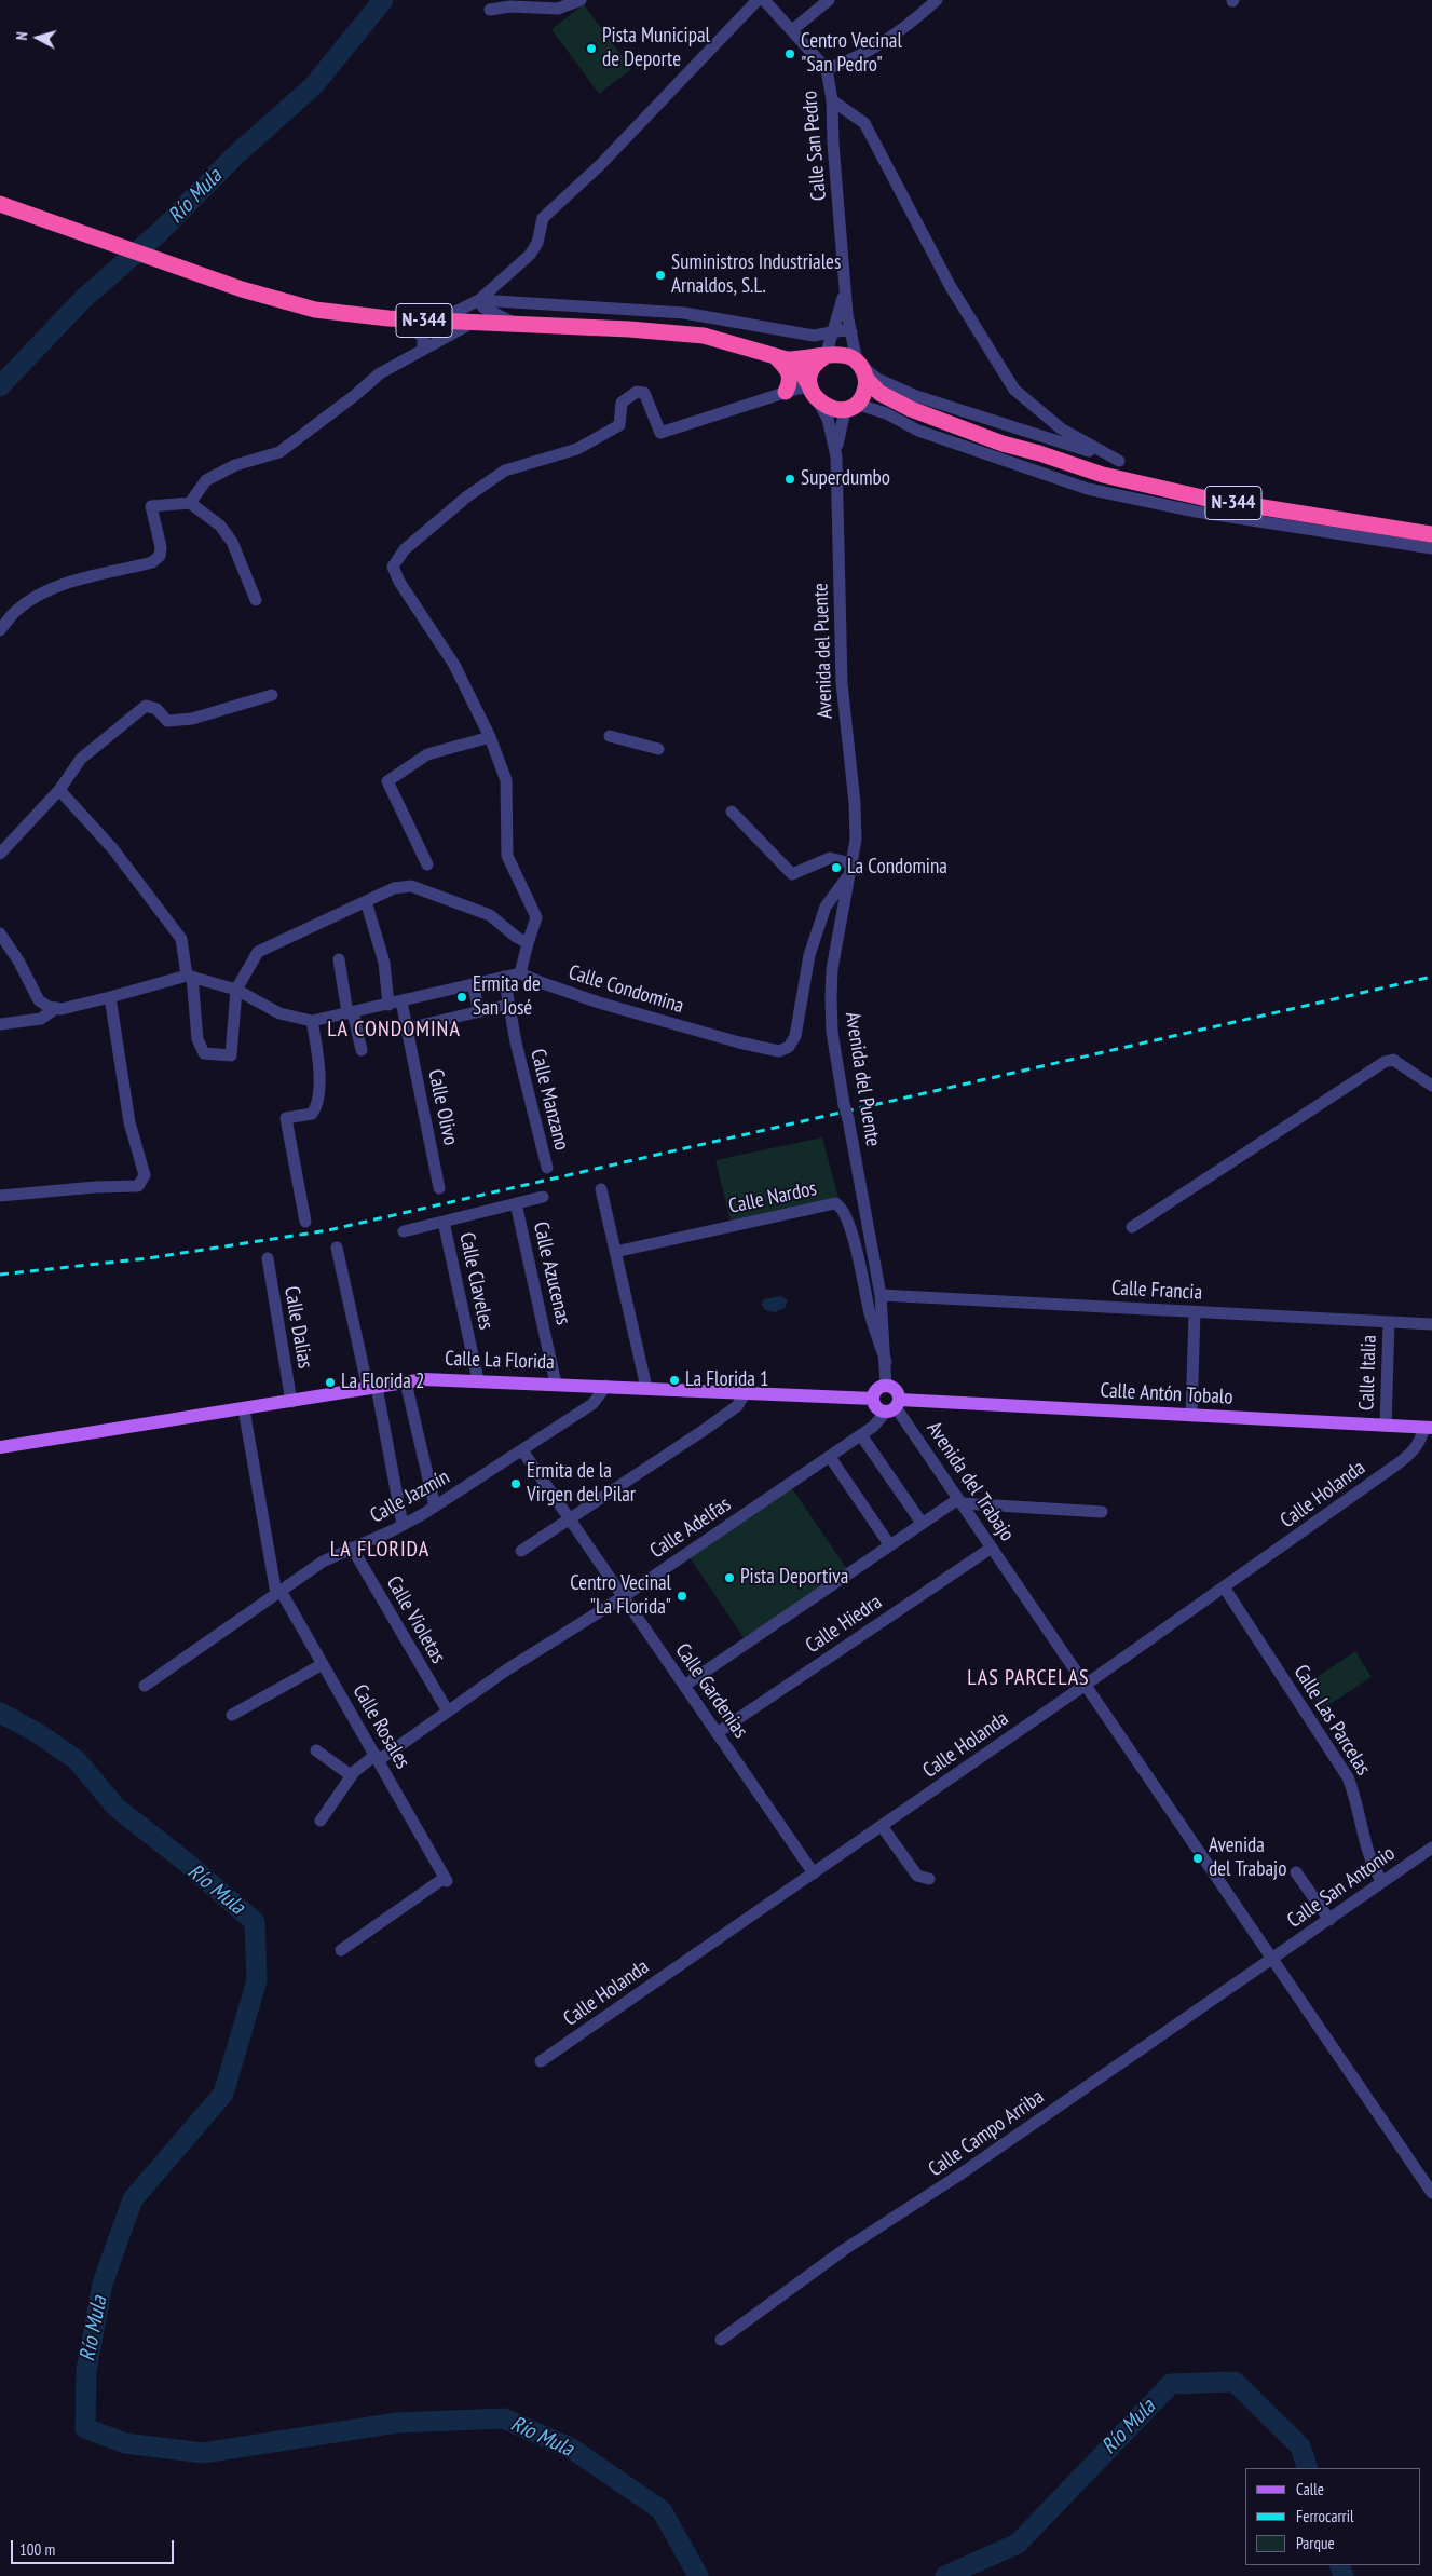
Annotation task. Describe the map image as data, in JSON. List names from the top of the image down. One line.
{"streets":{"highway":["N-344"],"main road":["Calle La Florida","Calle Antón Tobalo"],"street":["Calle San Pedro","Avenida del Puente","Calle Condomina","Calle Manzano","Calle Olivo","Calle Nardos","Calle Azucenas","Calle Claveles","Calle Francia","Calle Dalias","Calle Italia","Avenida del Trabajo","Calle Holanda","Calle Jazmín","Calle Adelfas","Calle Violetas","Calle Hiedra","Calle Gardenias","Calle Las Parcelas","Calle Rosales","Calle San Antonio","Calle Campo Arriba"]},"crossings":[["Calle San Pedro","N-344"],["Calle San Pedro","Avenida del Puente"],["N-344","Avenida del Puente"],["Avenida del Puente","Calle Condomina"],["Avenida del Puente","Calle Nardos"],["Avenida del Puente","Calle Francia"],["Avenida del Puente","Calle La Florida"],["Avenida del Puente","Calle Antón Tobalo"],["Avenida del Puente","Avenida del Trabajo"],["Avenida del Puente","Calle Adelfas"],["Calle Azucenas","Calle La Florida"],["Calle Claveles","Calle La Florida"],["Calle Francia","Calle Italia"],["Calle Dalias","Calle La Florida"],["Calle La Florida","Calle Antón Tobalo"],["Calle La Florida","Avenida del Trabajo"],["Calle La Florida","Calle Jazmín"],["Calle La Florida","Calle Adelfas"],["Calle La Florida","Calle Rosales"],["Calle Italia","Calle Antón Tobalo"],["Calle Antón Tobalo","Avenida del Trabajo"],["Calle Antón Tobalo","Calle Holanda"],["Calle Antón Tobalo","Calle Adelfas"],["Avenida del Trabajo","Calle Holanda"],["Avenida del Trabajo","Calle Adelfas"],["Avenida del Trabajo","Calle Hiedra"],["Avenida del Trabajo","Calle San Antonio"],["Avenida del Trabajo","Calle Campo Arriba"],["Calle Holanda","Calle Gardenias"],["Calle Holanda","Calle Las Parcelas"],["Calle Jazmín","Calle Violetas"],["Calle Jazmín","Calle Gardenias"],["Calle Jazmín","Calle Rosales"],["Calle Adelfas","Calle Violetas"],["Calle Adelfas","Calle Gardenias"],["Calle Adelfas","Calle Rosales"],["Calle Hiedra","Calle Gardenias"],["Calle Las Parcelas","Calle San Antonio"],["Calle San Antonio","Calle Campo Arriba"]],"districts":["LA CONDOMINA","LA FLORIDA","LAS PARCELAS"],"water":["Río Mula"],"places":["Pista Municipal de Deporte","Centro Vecinal \"San Pedro\"","Suministros Industriales Arnaldos, S.L.","Superdumbo","La Condomina","Ermita de San José","La Florida 1","La Florida 2","Ermita de la Virgen del Pilar","Pista Deportiva","Centro Vecinal \"La Florida\"","Avenida del Trabajo"],"legend":["Calle","Ferrocarril","Parque"],"scale_bar":"100 m","north":"left"}
